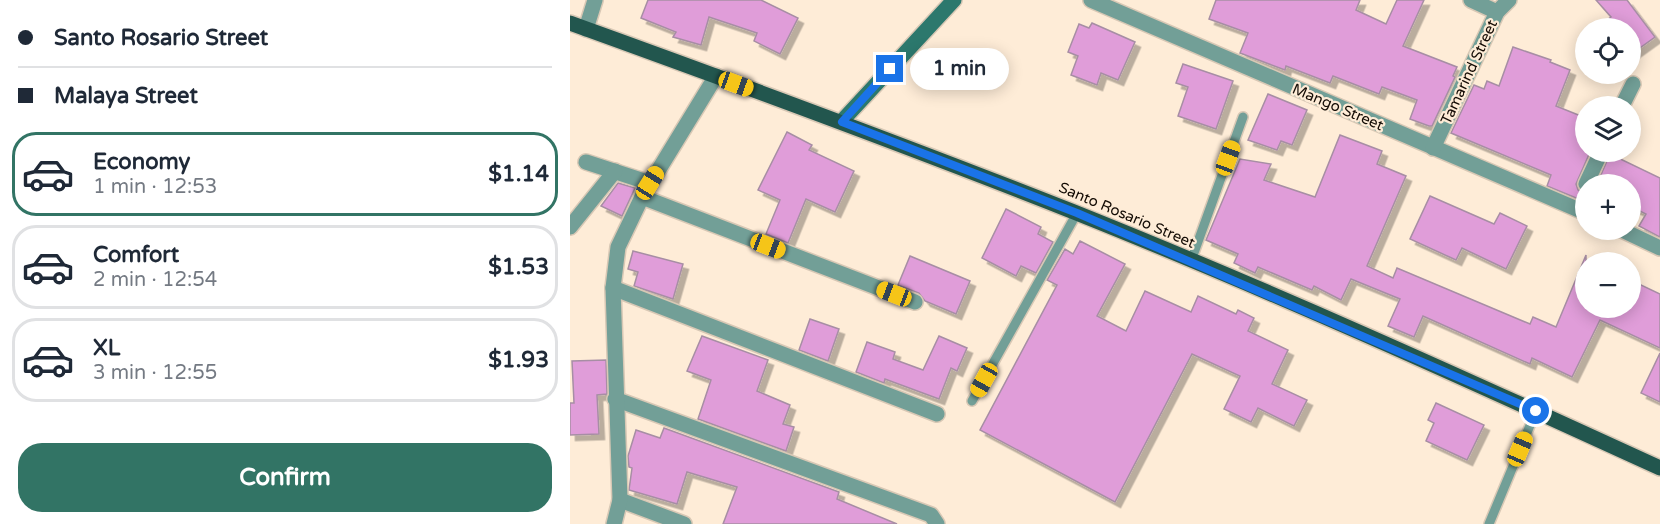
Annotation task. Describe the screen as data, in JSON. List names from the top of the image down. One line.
{"streets":{"main road":["Santo Rosario Street"],"street":["Tamarind Street","Mango Street"]},"crossings":[["Tamarind Street","Mango Street"]],"page":{"banner":["Santo Rosario Street","Malaya Street"],"map_buttons":["+","−"],"bubble":"1 min","list":[{"name":"Economy","note":"1 min · 12:53","value":"$1.14"},{"name":"Comfort","note":"2 min · 12:54","value":"$1.53"},{"name":"XL","note":"3 min · 12:55","value":"$1.93"}],"buttons":"Confirm"}}
